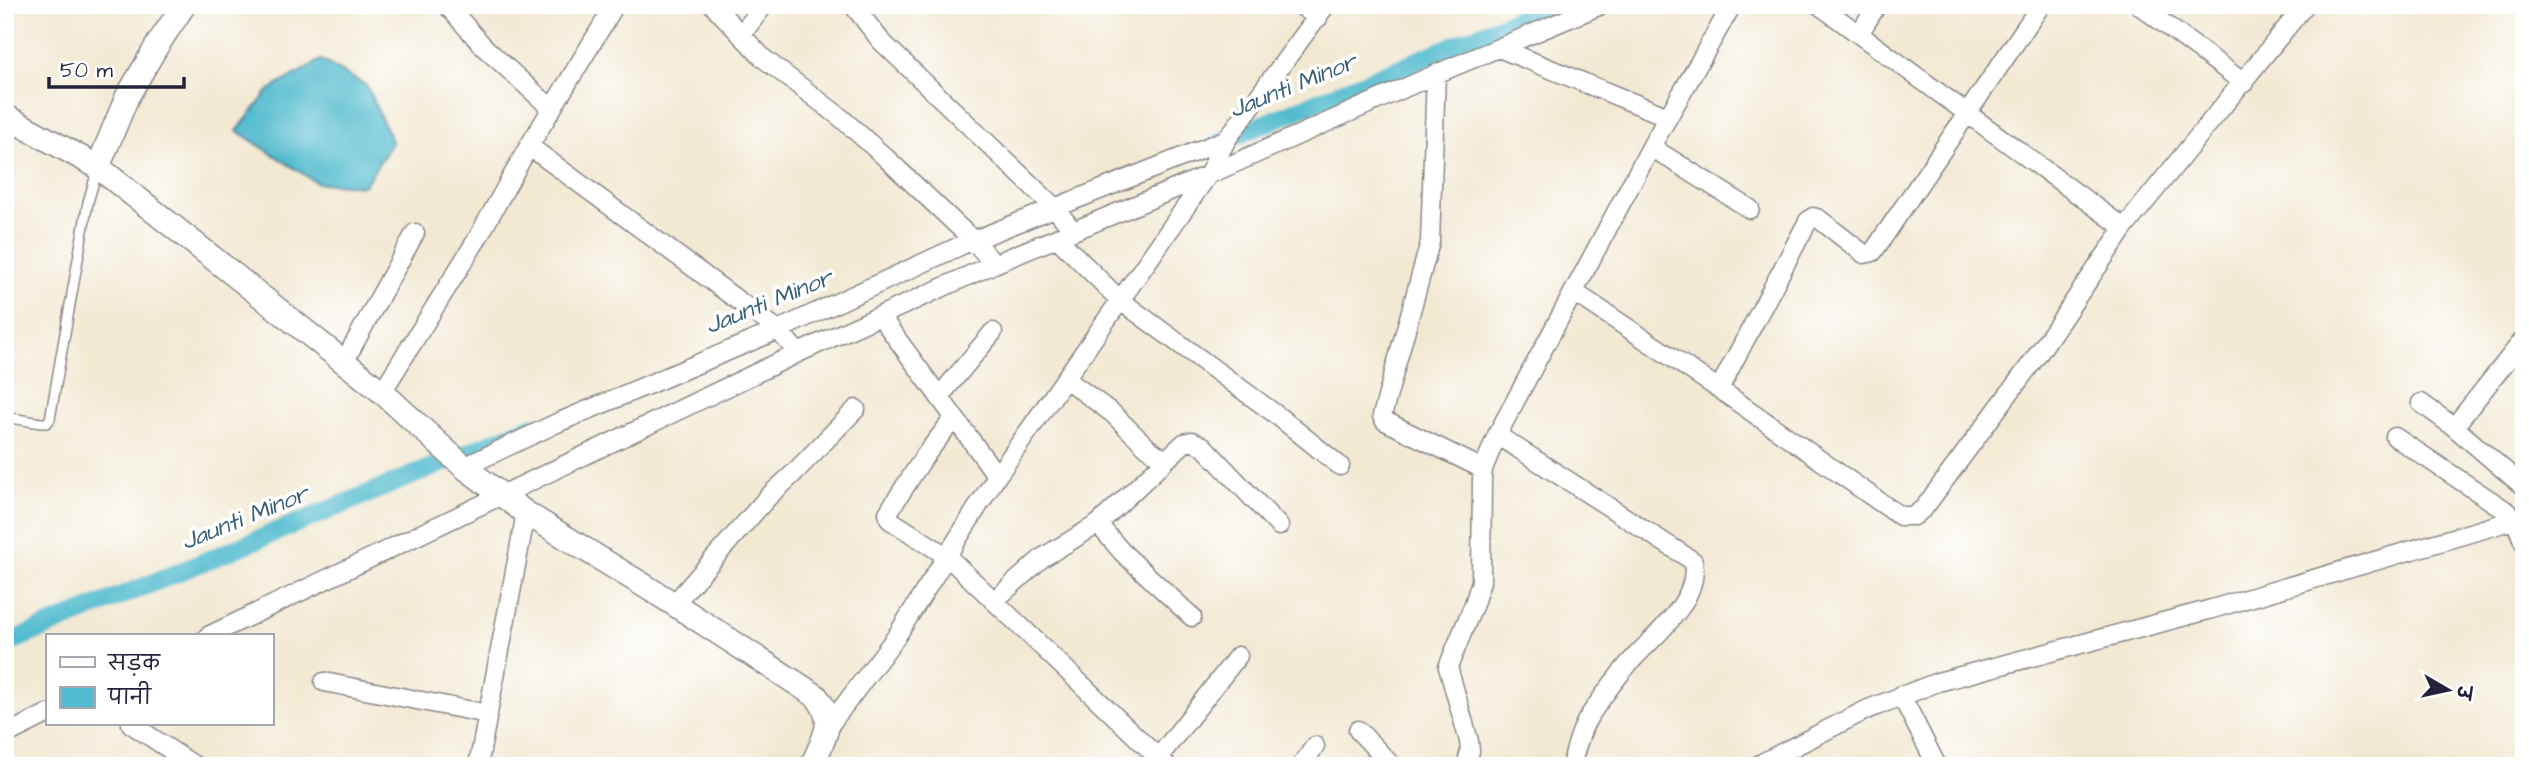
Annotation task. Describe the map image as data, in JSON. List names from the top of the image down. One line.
{"water":["Jaunti Minor"],"legend":["सड़क","पानी"],"scale_bar":"50 m","north":"right"}
